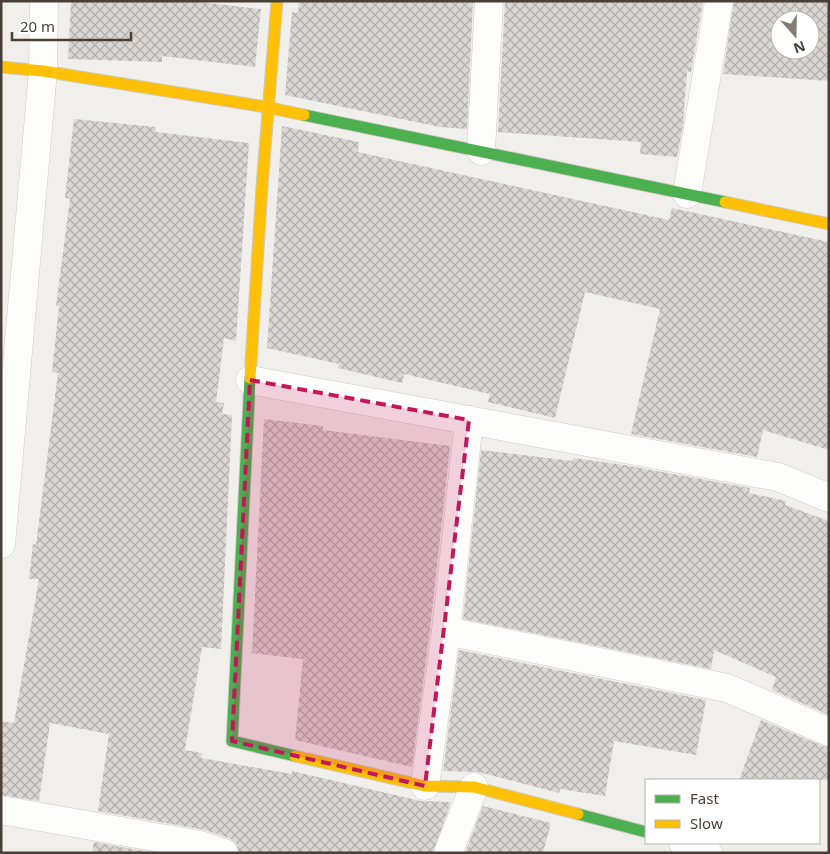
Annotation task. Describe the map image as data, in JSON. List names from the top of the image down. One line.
{"legend":["Fast","Slow"],"scale_bar":"20 m","north":"bottom"}
